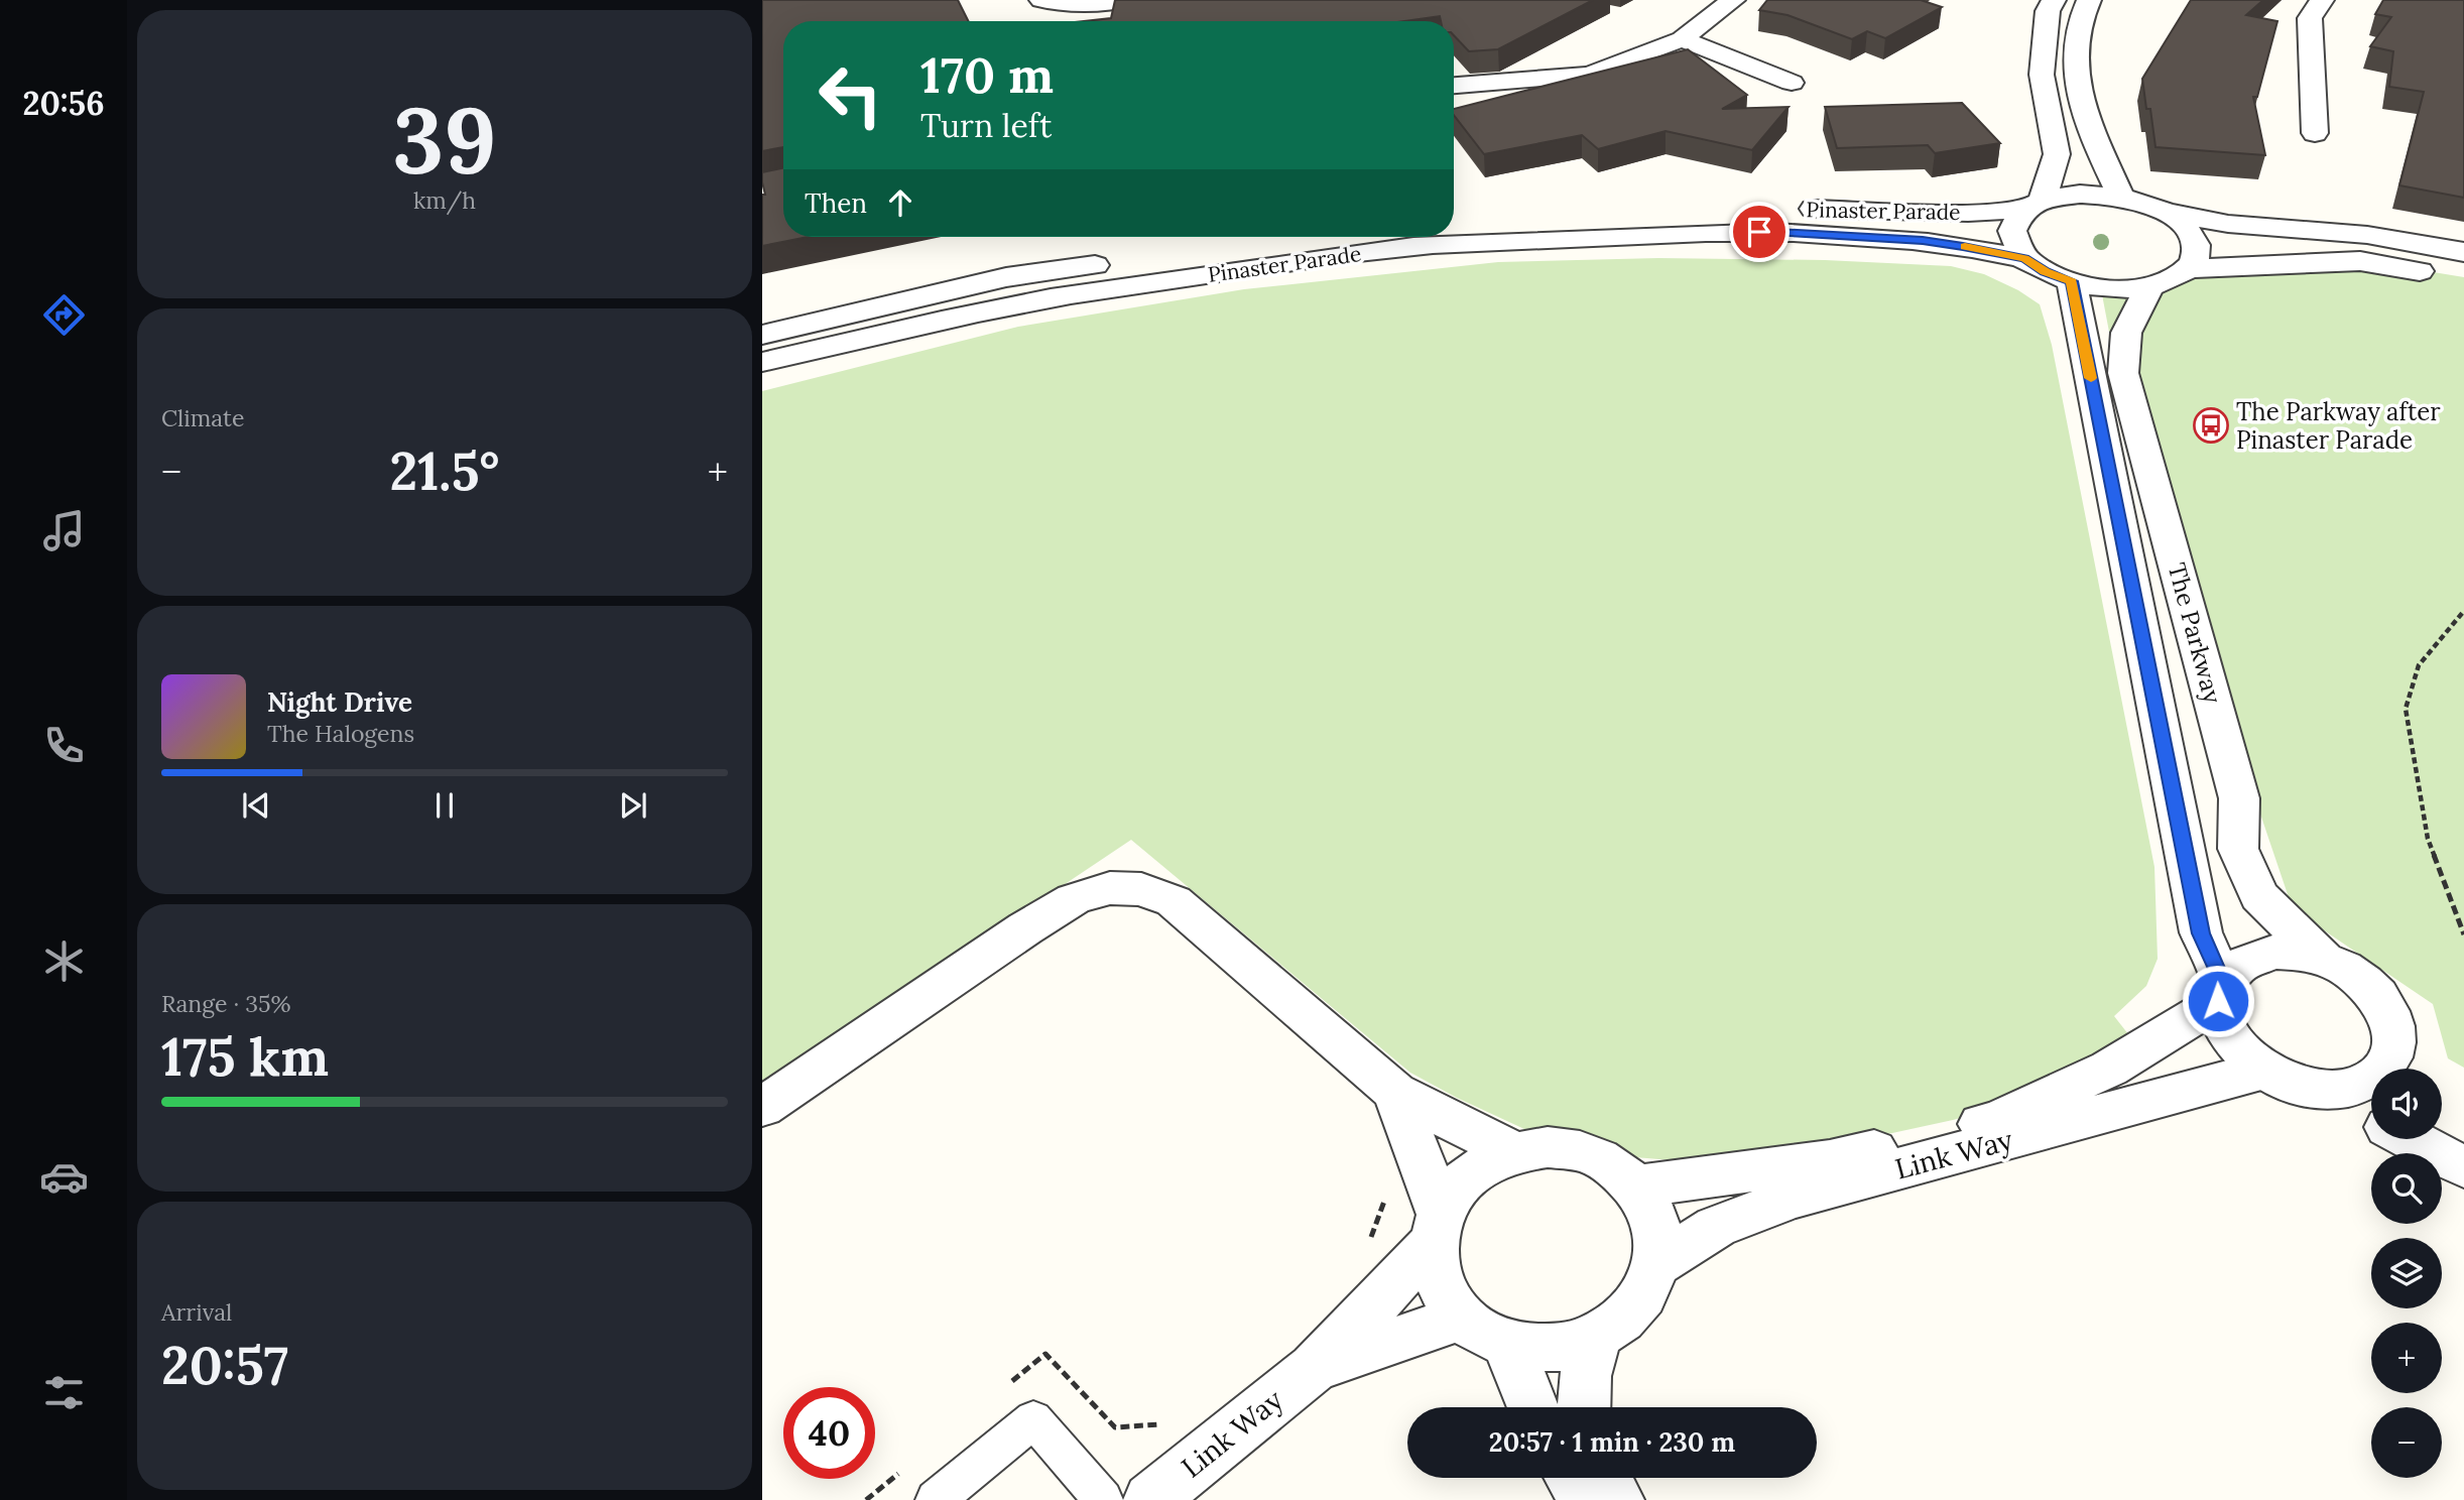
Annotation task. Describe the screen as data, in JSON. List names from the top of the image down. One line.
{"streets":{"street":["Pinaster Parade","The Parkway","Link Way"]},"crossings":[["Pinaster Parade","The Parkway"],["The Parkway","Link Way"]],"places":{"bus stop":["The Parkway after Pinaster Parade"]},"page":{"tabs":"20:56","tile":[["39","km/h"],"Climate",["Range · 35%","175 km"],["Arrival","20:57"]],"turn":["170 m","Turn left"],"then":"Then","heat":["−","21.5°","+"],"song":["Night Drive","The Halogens"],"map_buttons":["+","−"],"limit":"40","trip":"20:57 · 1 min · 230 m"}}
